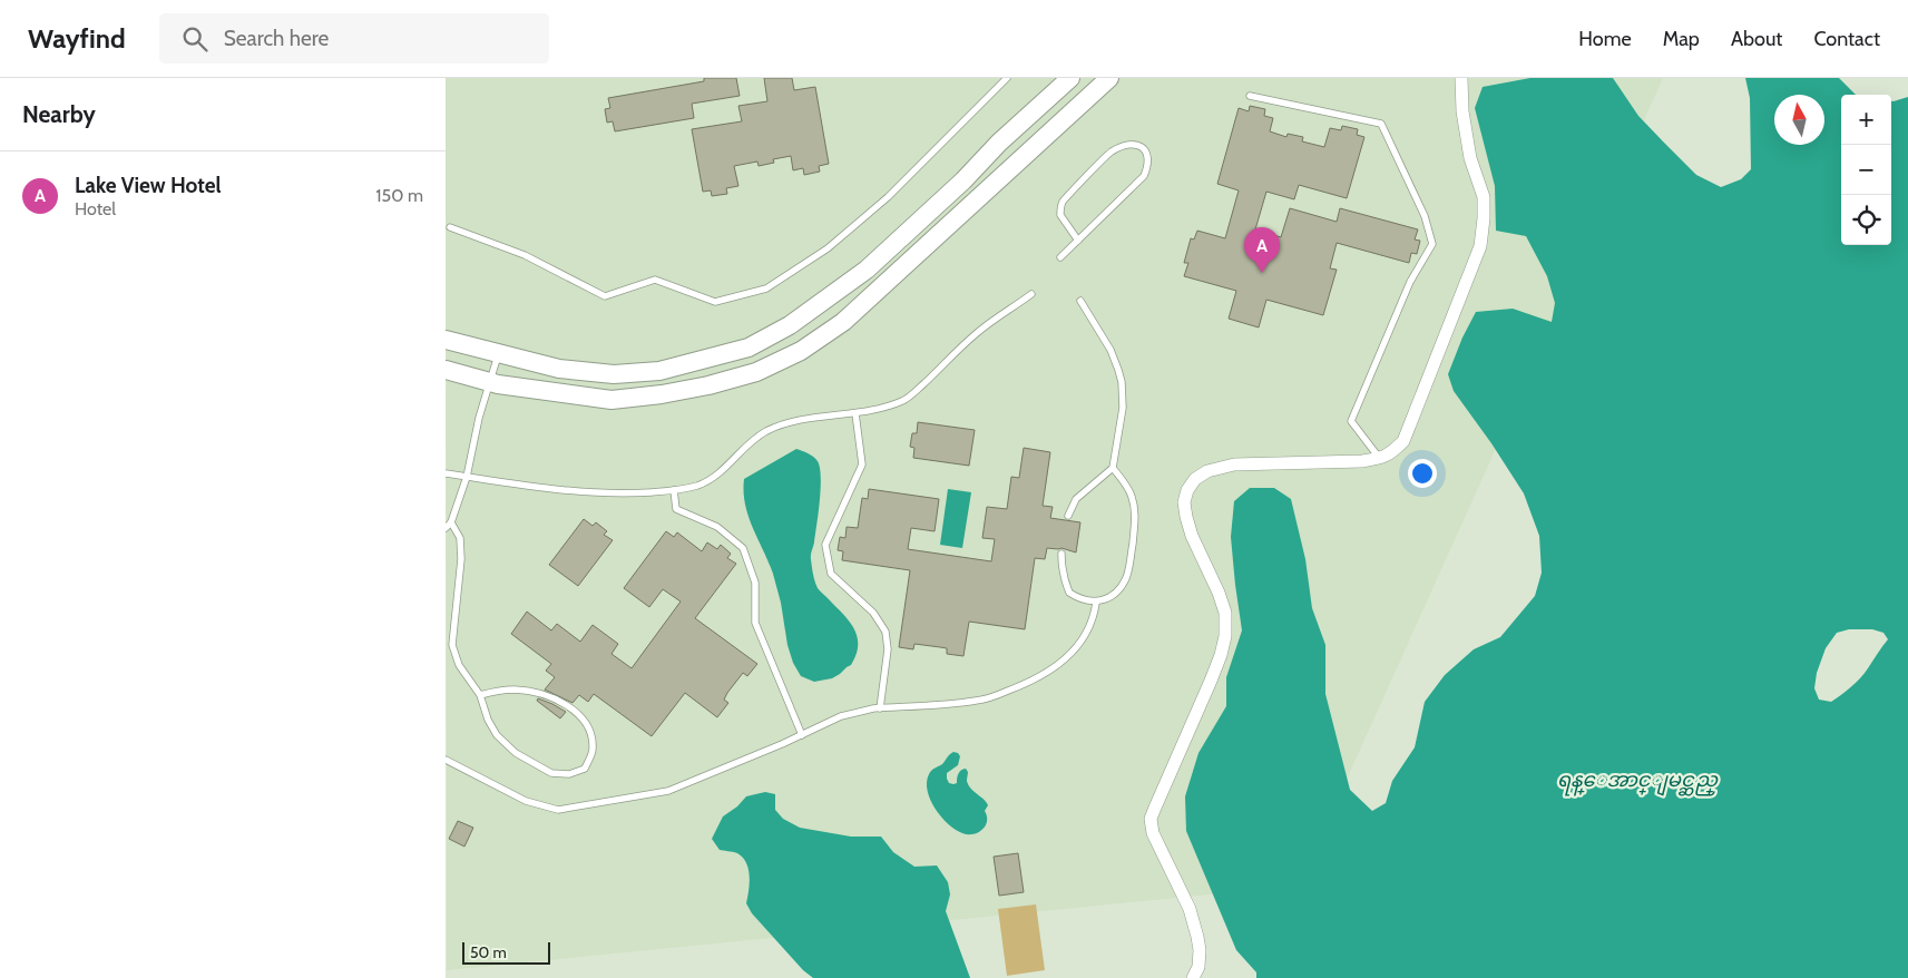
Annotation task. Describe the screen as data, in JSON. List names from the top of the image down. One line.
{"water":["ရန္ေအာင္ျမင္ဆည္"],"scale_bar":"50 m","north":"top","page":{"header":"Wayfind","search":"Search here","nav":["Home","Map","About","Contact"],"heading":"Nearby","map_buttons":["+","−"],"list":[{"mark":"A","name":"Lake View Hotel","note":"Hotel","value":"150 m"}],"pins":"A","scale":"50 m"}}
